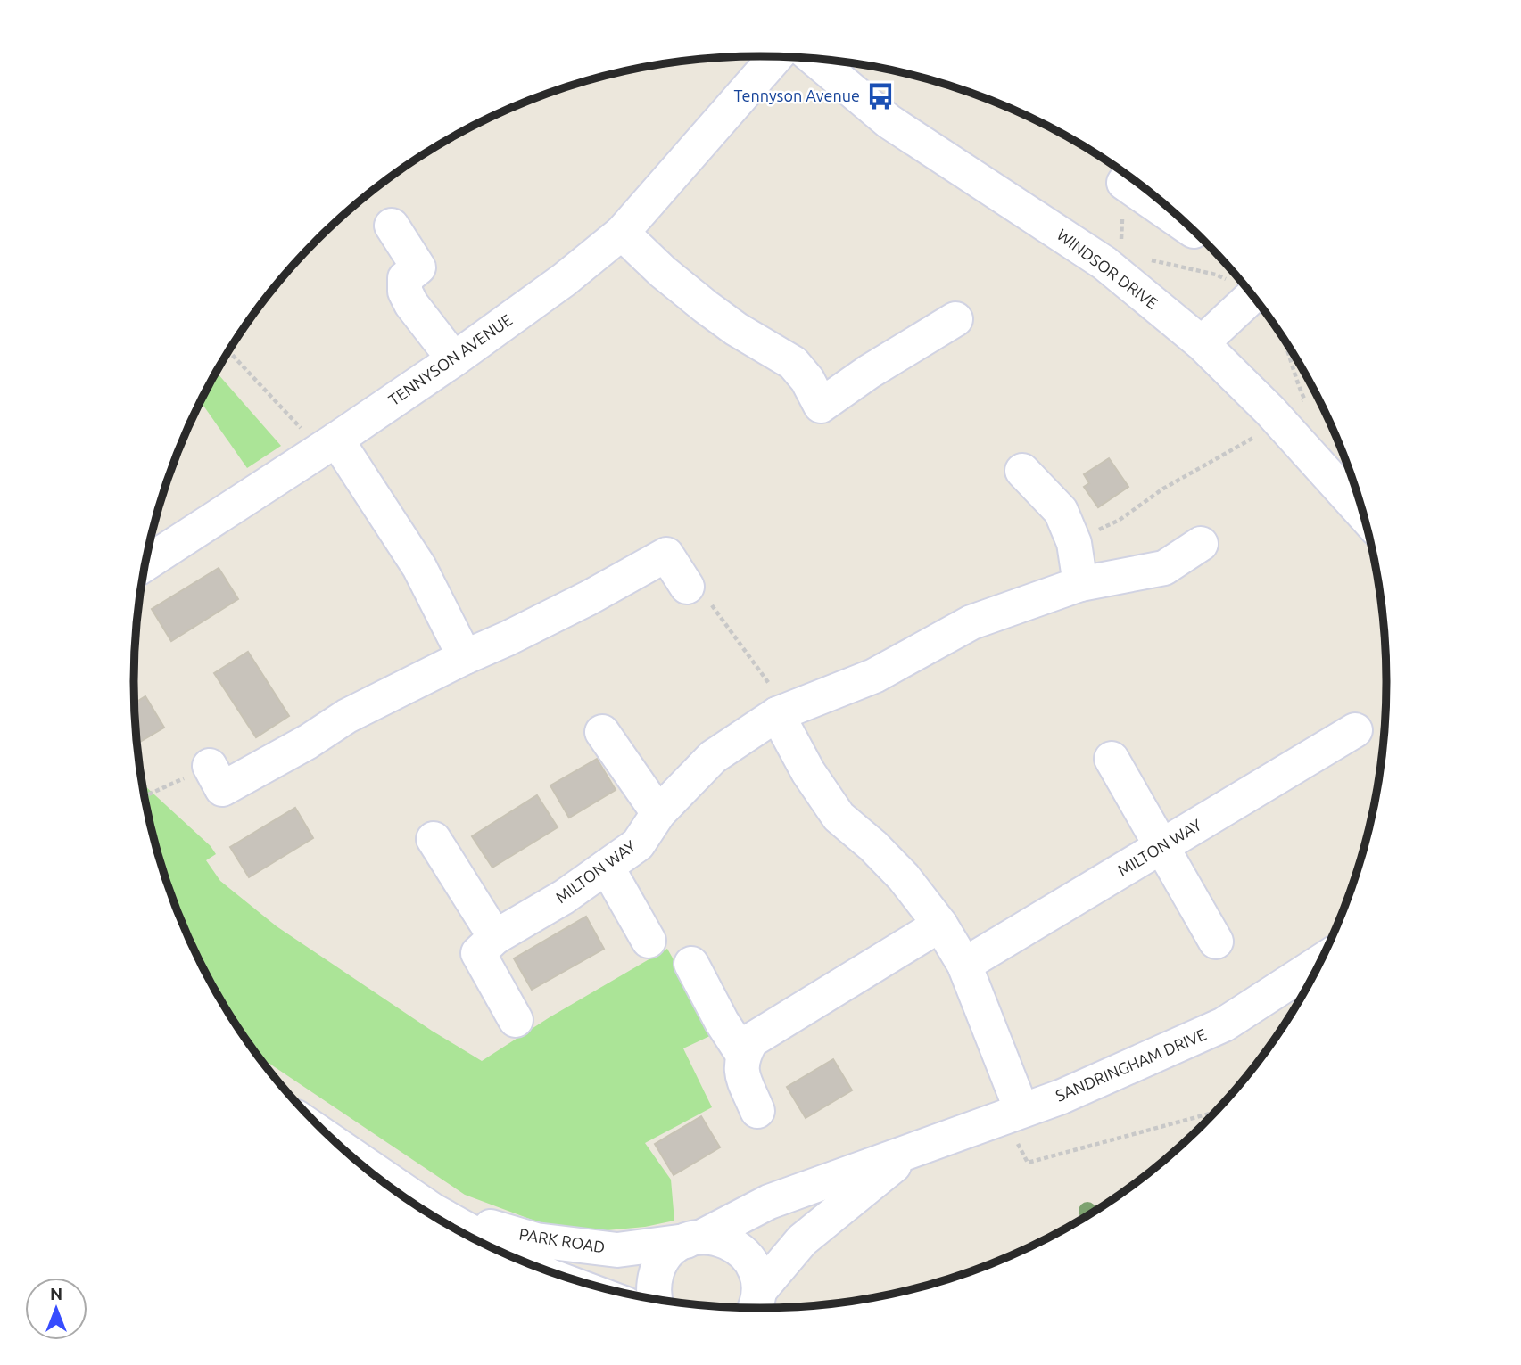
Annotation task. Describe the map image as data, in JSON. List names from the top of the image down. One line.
{"streets":{"street":["WINDSOR DRIVE","TENNYSON AVENUE","MILTON WAY","SANDRINGHAM DRIVE","PARK ROAD"]},"crossings":[["SANDRINGHAM DRIVE","PARK ROAD"]],"places":{"bus stop":["Tennyson Avenue"]},"north":"top"}
